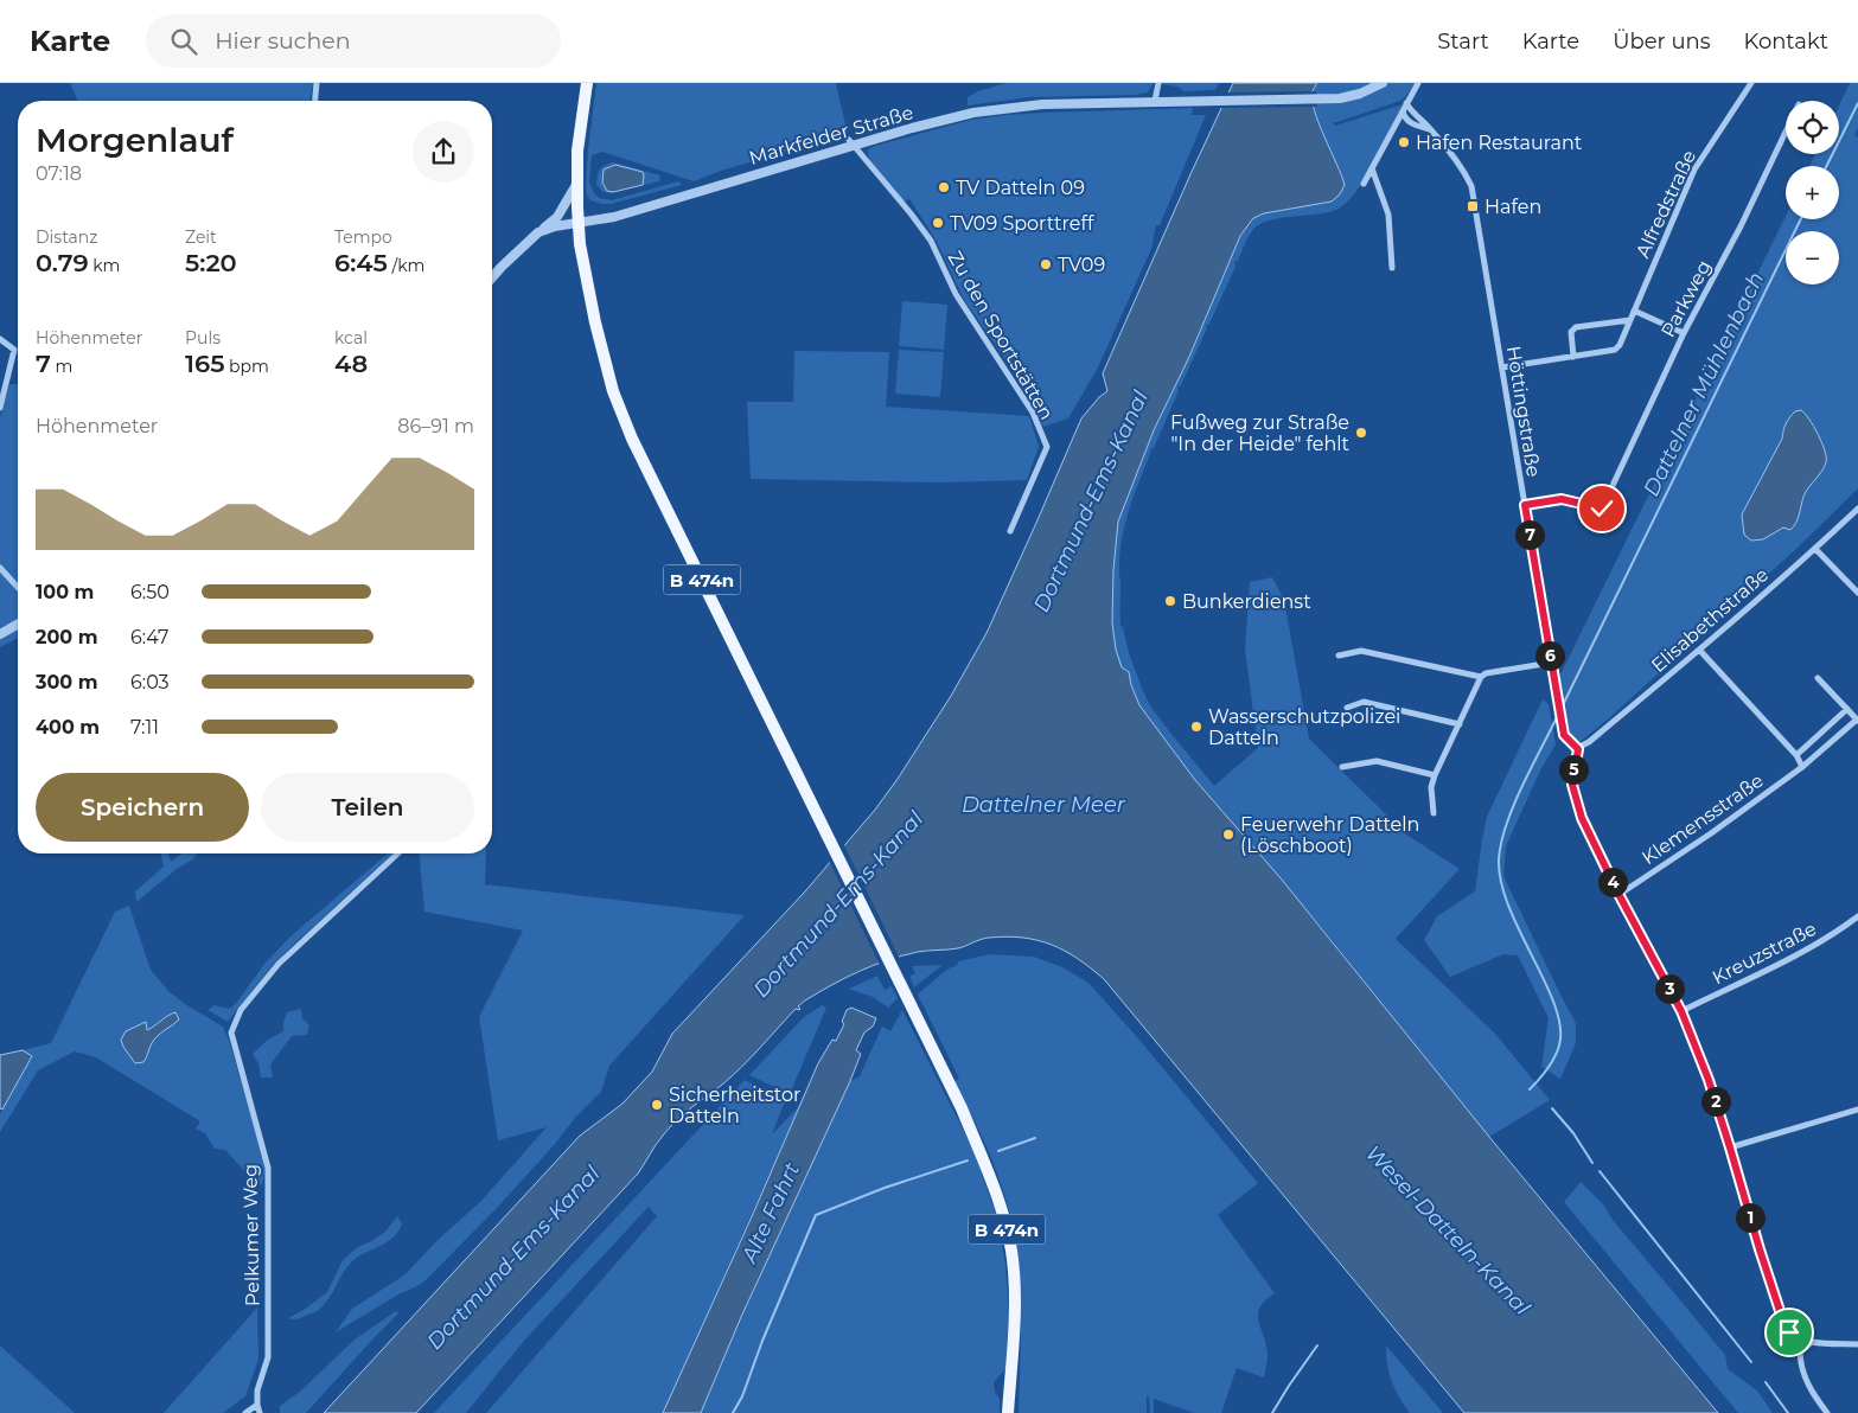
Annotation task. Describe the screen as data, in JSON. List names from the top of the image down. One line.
{"streets":{"main road":["B 474n"],"street":["Markfelder Straße","Alfredstraße","Parkweg","Zu den Sportstätten","Höttingstraße","Elisabethstraße","Klemensstraße","Kreuzstraße","Pelkumer Weg"]},"crossings":[["Markfelder Straße","Zu den Sportstätten"],["Markfelder Straße","B 474n"],["Alfredstraße","Höttingstraße"],["Parkweg","Höttingstraße"],["Höttingstraße","Elisabethstraße"]],"water":["Dattelner Mühlenbach","Dortmund-Ems-Kanal","Dattelner Meer","Alte Fahrt","Wesel-Datteln-Kanal"],"places":{"other":["Hafen Restaurant","TV Datteln 09","TV09 Sporttreff","TV09","Fußweg zur Straße \"In der Heide\" fehlt","Bunkerdienst","Wasserschutzpolizei Datteln","Feuerwehr Datteln (Löschboot)","Sicherheitstor Datteln"],"transit":["Hafen"]},"page":{"header":"Karte","search":"Hier suchen","nav":["Start","Karte","Über uns","Kontakt"],"map_buttons":["+","−"],"heading":["Morgenlauf","07:18"],"stats":[["Distanz","0.79 km"],["Zeit","5:20"],["Tempo","6:45 /km"],["Höhenmeter","7 m"],["Puls","165 bpm"],["kcal","48"]],"chart":["Höhenmeter","86–91 m"],"pins":["7","6","5","4","3","2","1"],"list":[{"name":"100 m","note":"6:50"},{"name":"200 m","note":"6:47"},{"name":"300 m","note":"6:03"},{"name":"400 m","note":"7:11"}],"buttons":["Speichern","Teilen"]}}
